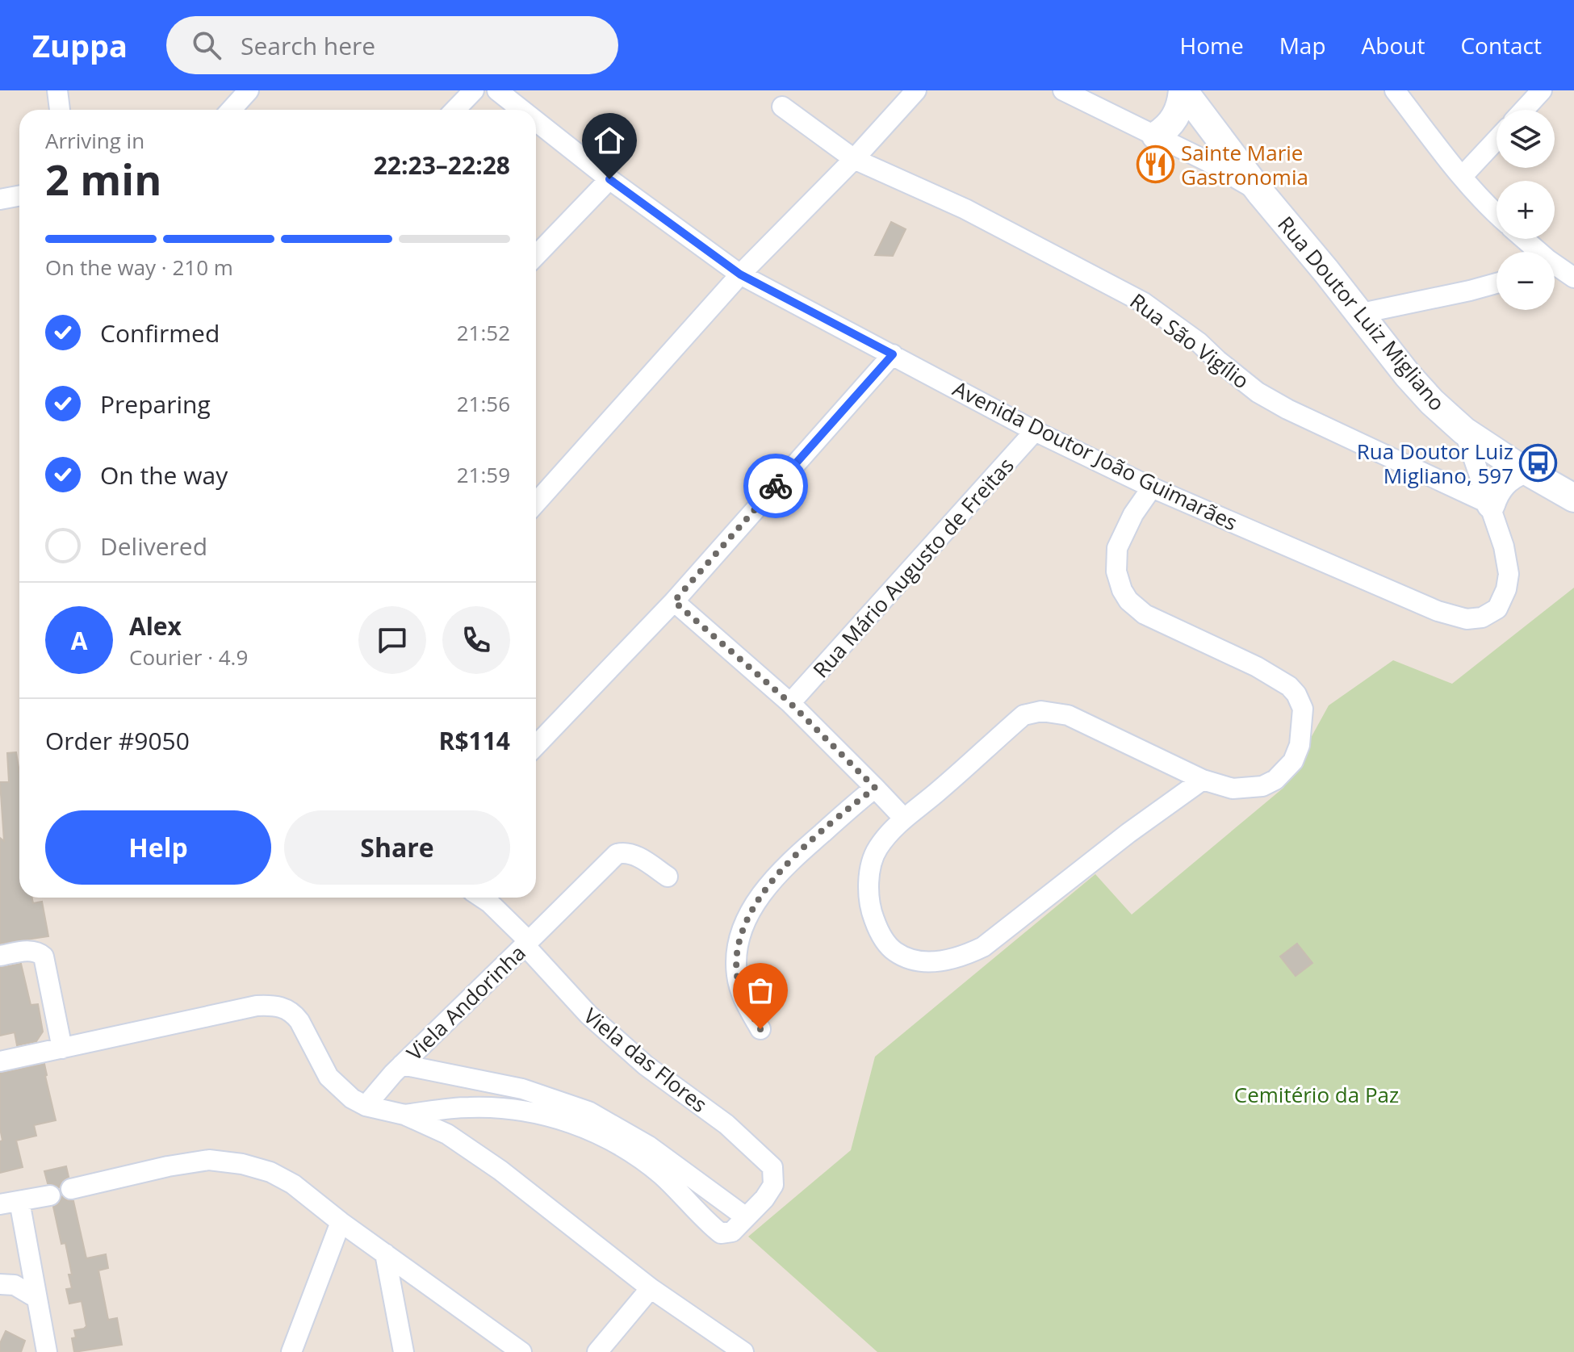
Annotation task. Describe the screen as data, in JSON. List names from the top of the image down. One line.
{"streets":{"main road":["Rua Doutor Luiz Migliano"],"street":["Rua São Vigílio","Avenida Doutor João Guimarães","Rua Mário Augusto de Freitas","Viela Andorinha","Viela das Flores"]},"crossings":[["Rua Doutor Luiz Migliano","Avenida Doutor João Guimarães"],["Rua São Vigílio","Avenida Doutor João Guimarães"],["Avenida Doutor João Guimarães","Rua Mário Augusto de Freitas"],["Viela Andorinha","Viela das Flores"]],"parks":["Cemitério da Paz"],"places":{"restaurant":["Sainte Marie Gastronomia"],"bus stop":["Rua Doutor Luiz Migliano, 597"]},"page":{"header":"Zuppa","search":"Search here","nav":["Home","Map","About","Contact"],"map_buttons":["+","−"],"heading":["2 min","Arriving in","22:23–22:28"],"panel":["Alex","Courier · 4.9","Order #9050","R$114"],"bar":"On the way · 210 m","list":[["Confirmed","21:52"],["Preparing","21:56"],["On the way","21:59"],"Delivered"],"round":"A","buttons":["Help","Share"]}}
